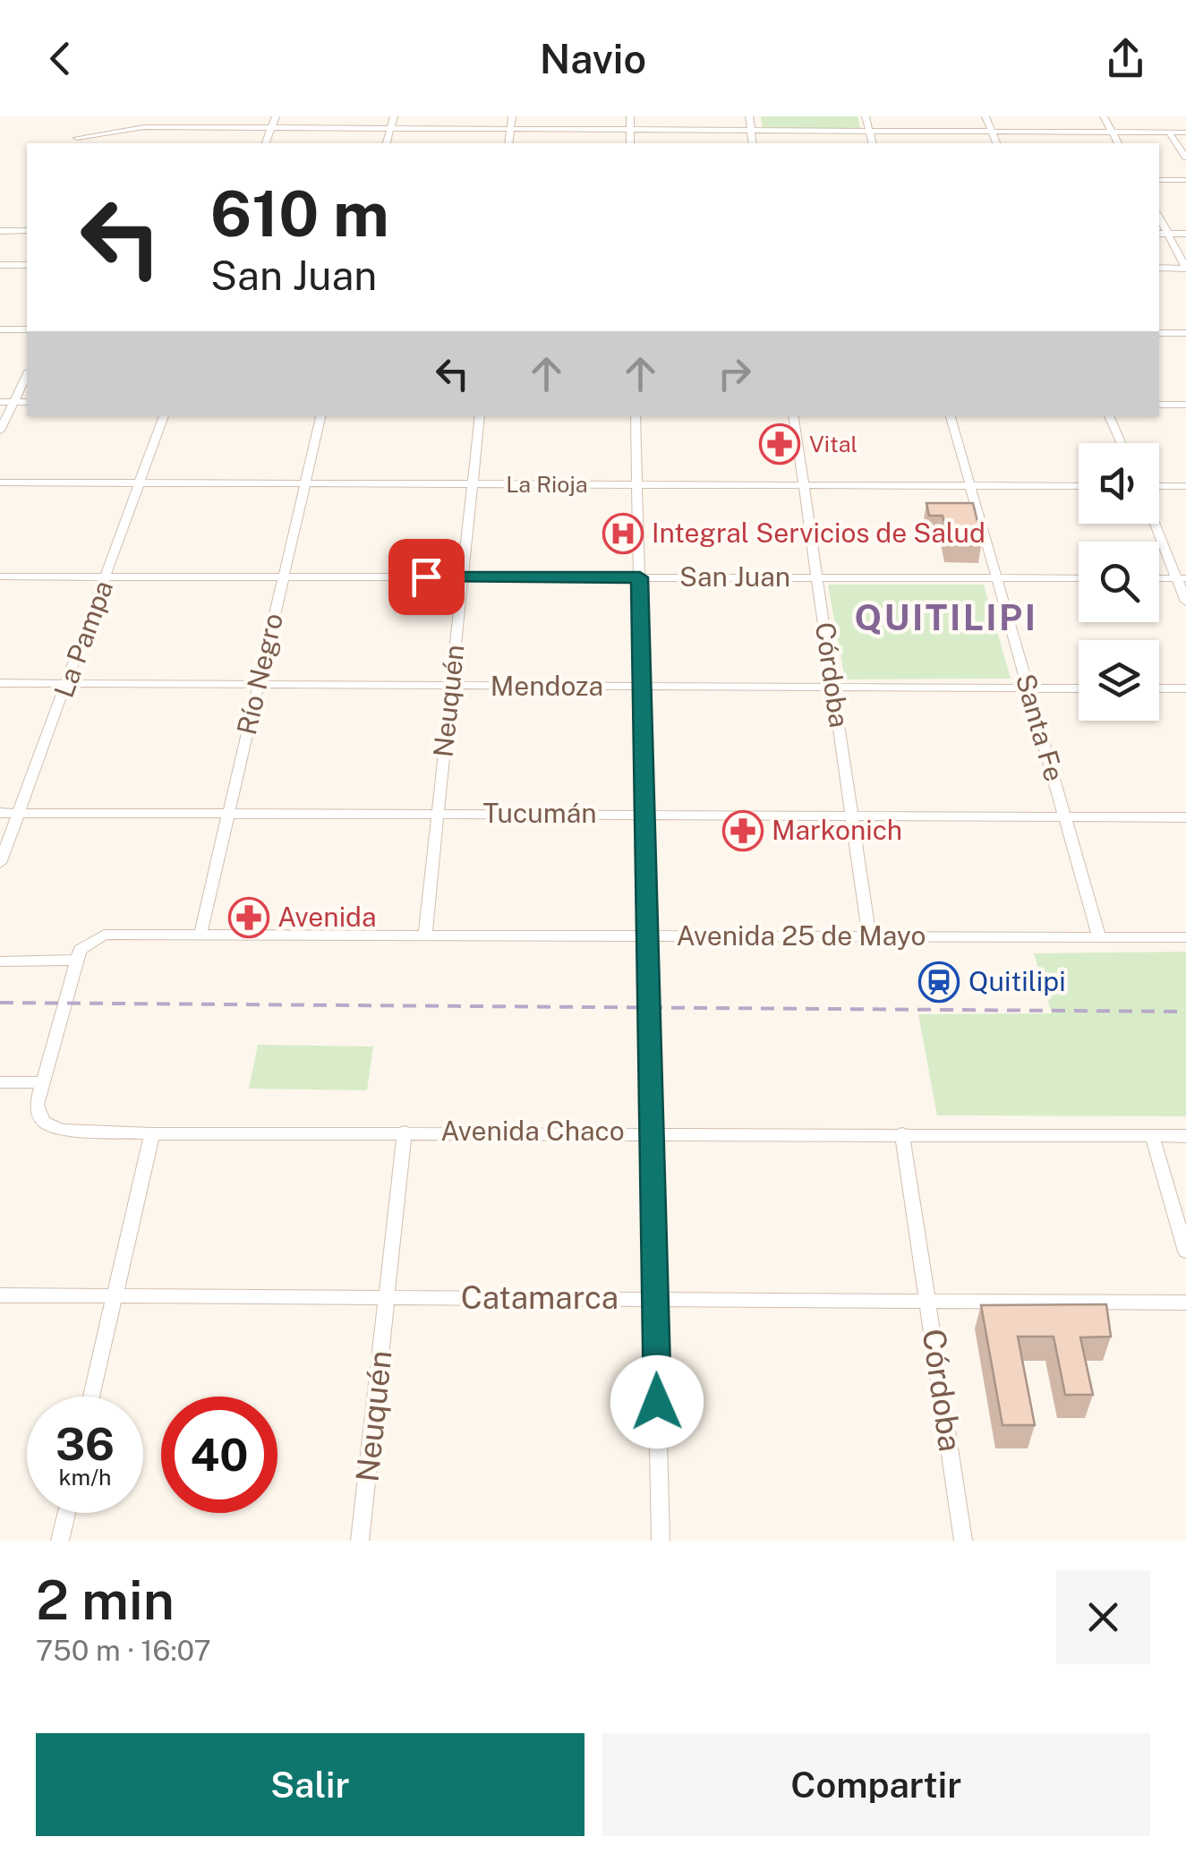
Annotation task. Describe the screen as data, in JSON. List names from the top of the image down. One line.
{"streets":{"street":["La Rioja","San Juan","La Pampa","Río Negro","Córdoba","Mendoza","Neuquén","Santa Fe","Tucumán","Avenida 25 de Mayo","Avenida Chaco","Catamarca"]},"crossings":[["La Rioja","La Pampa"],["La Rioja","Río Negro"],["La Rioja","Córdoba"],["La Rioja","Neuquén"],["La Rioja","Santa Fe"],["San Juan","La Pampa"],["San Juan","Río Negro"],["San Juan","Córdoba"],["San Juan","Neuquén"],["San Juan","Santa Fe"],["La Pampa","Mendoza"],["La Pampa","Tucumán"],["Río Negro","Mendoza"],["Río Negro","Tucumán"],["Río Negro","Avenida 25 de Mayo"],["Córdoba","Mendoza"],["Córdoba","Tucumán"],["Córdoba","Avenida 25 de Mayo"],["Córdoba","Avenida Chaco"],["Córdoba","Catamarca"],["Mendoza","Neuquén"],["Mendoza","Santa Fe"],["Neuquén","Tucumán"],["Neuquén","Avenida 25 de Mayo"],["Neuquén","Avenida Chaco"],["Neuquén","Catamarca"],["Santa Fe","Tucumán"],["Santa Fe","Avenida 25 de Mayo"]],"districts":["QUITILIPI"],"places":{"pharmacy":["Vital","Markonich","Avenida"],"hospital":["Integral Servicios de Salud"],"station":["Quitilipi"]},"page":{"header":"Navio","turn":["610 m","San Juan"],"speed":"36 km/h","limit":"40","heading":["2 min","750 m · 16:07"],"buttons":["Salir","Compartir"]}}
